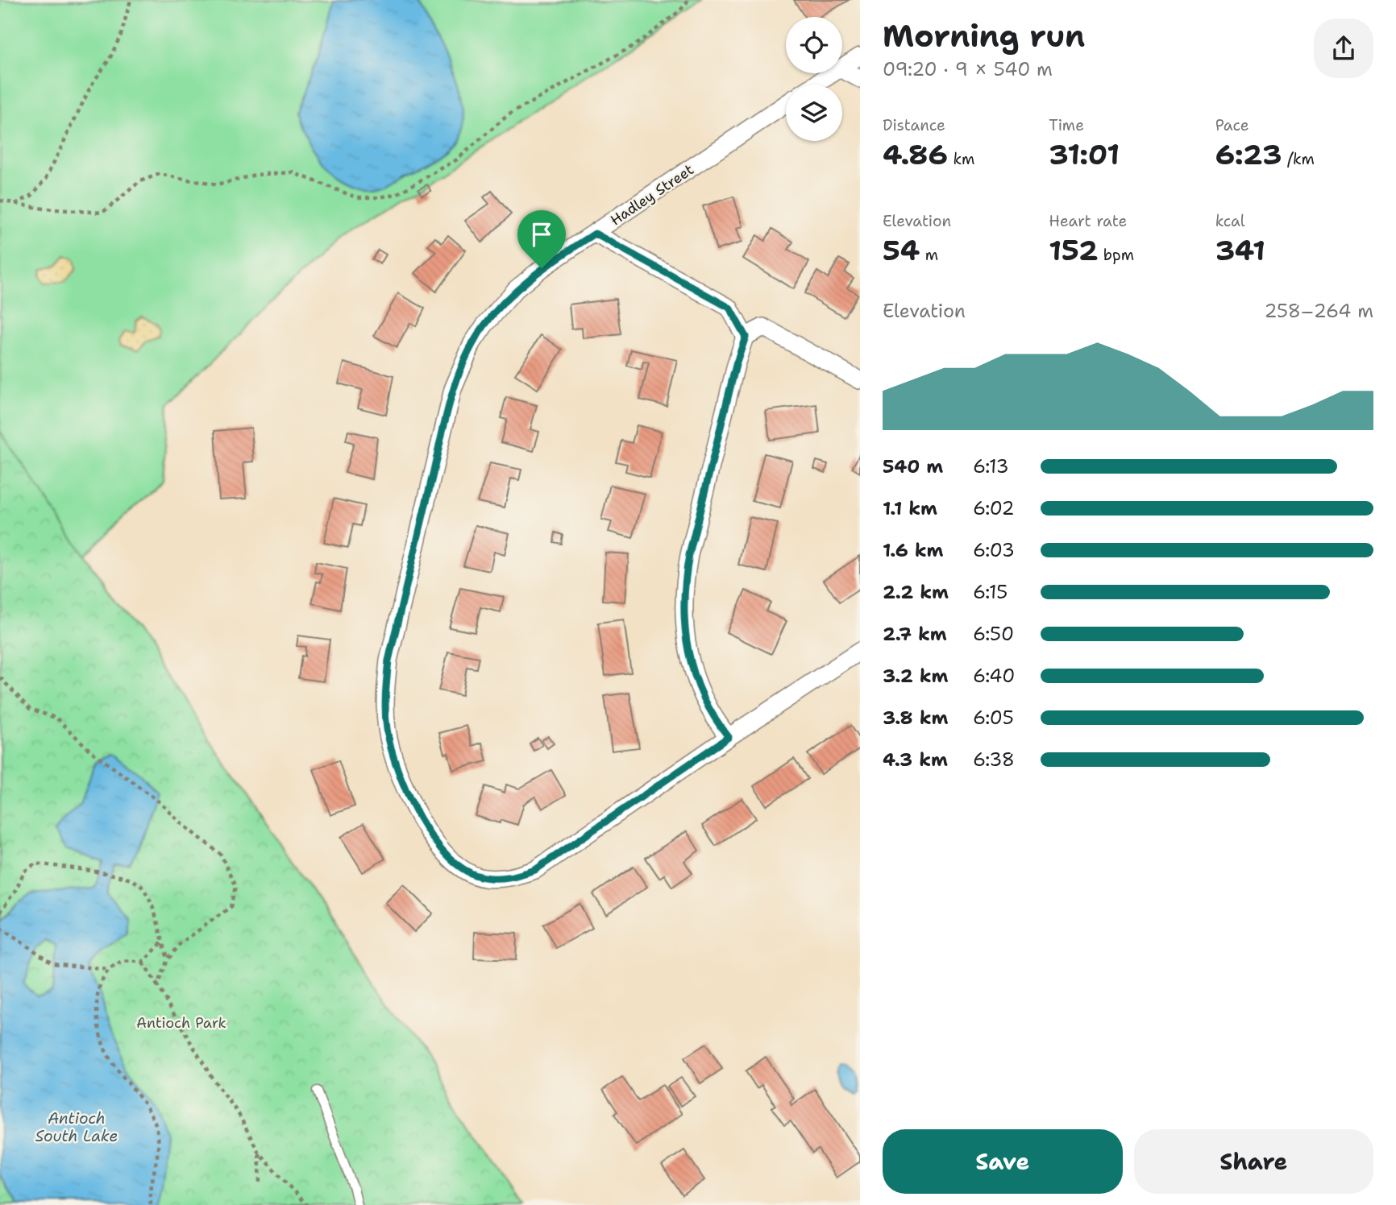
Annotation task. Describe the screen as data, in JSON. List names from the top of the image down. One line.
{"streets":{"street":["Hadley Street"]},"water":["Antioch South Lake"],"parks":["Antioch Park"],"page":{"heading":["Morning run","09:20 · 9 × 540 m"],"stats":[["Distance","4.86 km"],["Time","31:01"],["Pace","6:23 /km"],["Elevation","54 m"],["Heart rate","152 bpm"],["kcal","341"]],"chart":["Elevation","258–264 m"],"list":[{"name":"540 m","note":"6:13"},{"name":"1.1 km","note":"6:02"},{"name":"1.6 km","note":"6:03"},{"name":"2.2 km","note":"6:15"},{"name":"2.7 km","note":"6:50"},{"name":"3.2 km","note":"6:40"},{"name":"3.8 km","note":"6:05"},{"name":"4.3 km","note":"6:38"}],"buttons":["Save","Share"]}}
